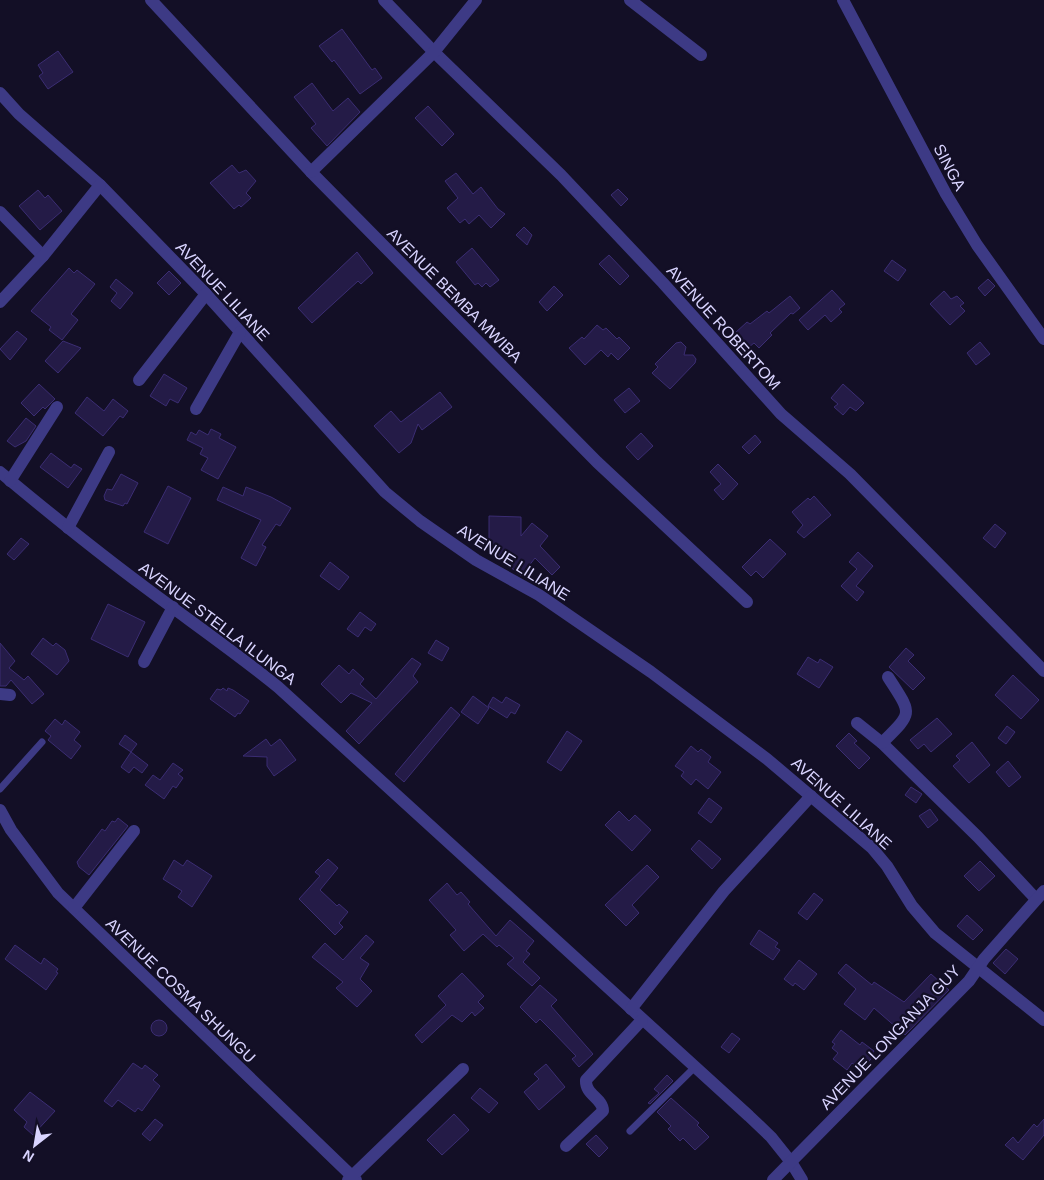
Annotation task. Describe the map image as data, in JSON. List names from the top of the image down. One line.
{"streets":{"street":["SINGA","AVENUE LILIANE","AVENUE BEMBA MWIBA","AVENUE ROBERTOM","AVENUE STELLA ILUNGA","AVENUE COSMA SHUNGU","AVENUE LONGANJA GUY"]},"crossings":[["AVENUE LILIANE","AVENUE LONGANJA GUY"],["AVENUE STELLA ILUNGA","AVENUE LONGANJA GUY"]],"north":"bottom left"}
